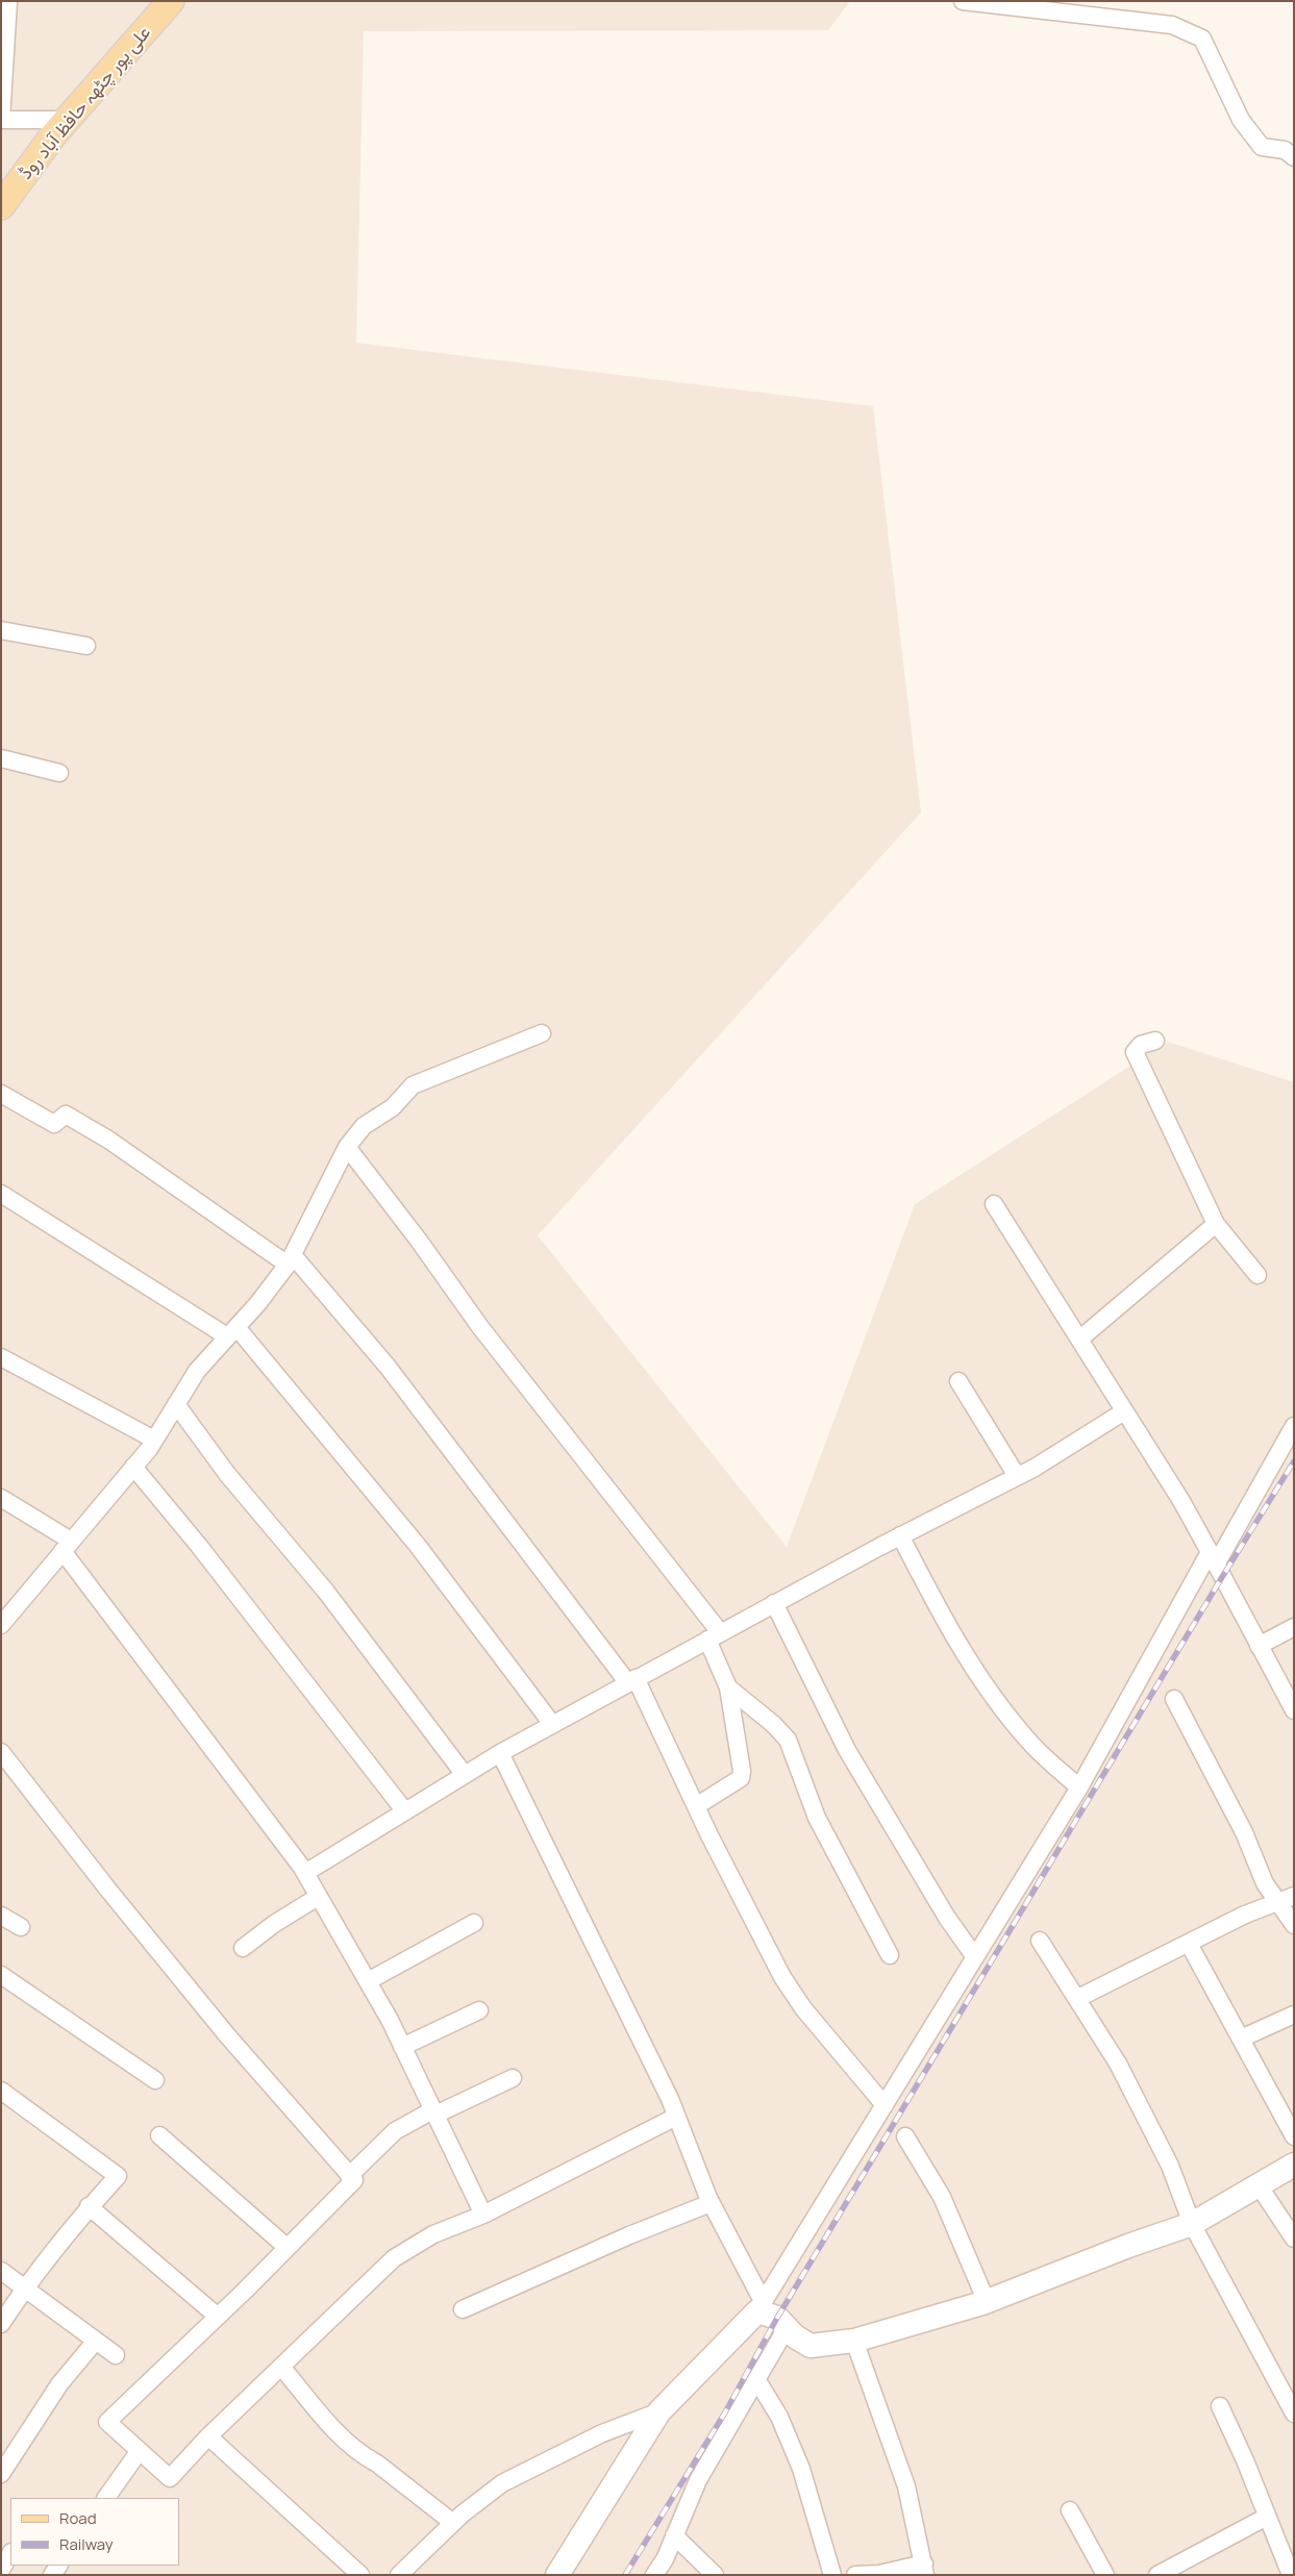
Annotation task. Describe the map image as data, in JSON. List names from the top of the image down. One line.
{"streets":{"main road":["علی پور چٹھہ حافظ آباد روڈ"]},"legend":["Road","Railway"]}
